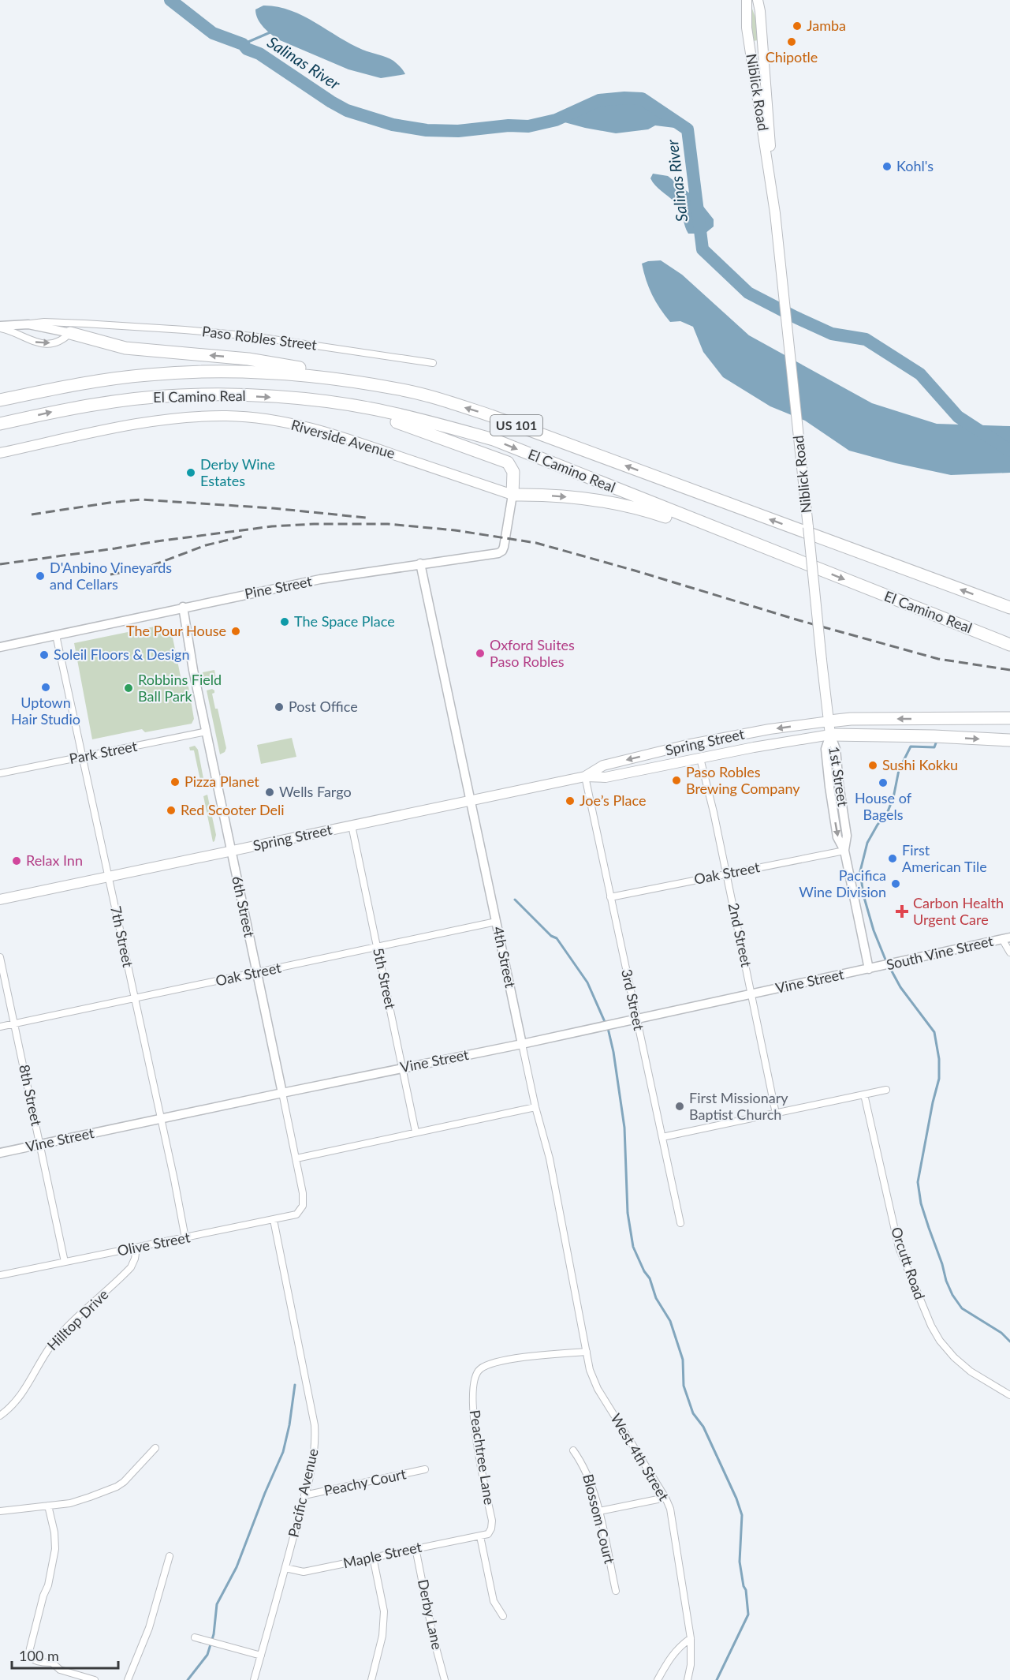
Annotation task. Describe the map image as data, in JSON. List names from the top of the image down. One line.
{"streets":{"highway":["El Camino Real","US 101"],"main road":["Niblick Road","Riverside Avenue","Spring Street"],"street":["Paso Robles Street","Pine Street","Park Street","1st Street","Oak Street","6th Street","2nd Street","7th Street","South Vine Street","4th Street","5th Street","Vine Street","3rd Street","8th Street","Olive Street","Orcutt Road","Hilltop Drive","Peachtree Lane","West 4th Street","Peachy Court","Pacific Avenue","Blossom Court","Maple Street","Derby Lane"]},"crossings":[["Niblick Road","Spring Street"],["Niblick Road","1st Street"],["Riverside Avenue","Pine Street"],["Pine Street","6th Street"],["Pine Street","7th Street"],["Pine Street","4th Street"],["Spring Street","1st Street"],["Spring Street","6th Street"],["Spring Street","2nd Street"],["Spring Street","7th Street"],["Spring Street","4th Street"],["Spring Street","5th Street"],["Spring Street","3rd Street"],["Park Street","6th Street"],["Park Street","7th Street"],["1st Street","Oak Street"],["1st Street","South Vine Street"],["1st Street","Vine Street"],["Oak Street","6th Street"],["Oak Street","2nd Street"],["Oak Street","7th Street"],["Oak Street","4th Street"],["Oak Street","5th Street"],["Oak Street","3rd Street"],["Oak Street","8th Street"],["6th Street","Vine Street"],["6th Street","Olive Street"],["2nd Street","Vine Street"],["7th Street","Vine Street"],["7th Street","Olive Street"],["South Vine Street","Vine Street"],["4th Street","Vine Street"],["4th Street","Peachtree Lane"],["4th Street","West 4th Street"],["5th Street","Vine Street"],["Vine Street","3rd Street"],["Vine Street","8th Street"],["8th Street","Olive Street"],["Olive Street","Hilltop Drive"],["Olive Street","Pacific Avenue"],["Peachtree Lane","West 4th Street"],["Peachtree Lane","Maple Street"],["Peachy Court","Pacific Avenue"],["Pacific Avenue","Maple Street"],["Maple Street","Derby Lane"]],"water":["Salinas River"],"places":{"other":["Jamba","Chipotle","Kohl's","Derby Wine Estates","D'Anbino Vineyards and Cellars","The Space Place","The Pour House","Oxford Suites Paso Robles","Soleil Floors & Design","Uptown Hair Studio","Robbins Field Ball Park","Post Office","Sushi Kokku","Paso Robles Brewing Company","Pizza Planet","House of Bagels","Wells Fargo","Joe’s Place","Red Scooter Deli","First American Tile","Relax Inn","Pacifica Wine Division","First Missionary Baptist Church"],"health":["Carbon Health Urgent Care"]},"scale_bar":"100 m"}
